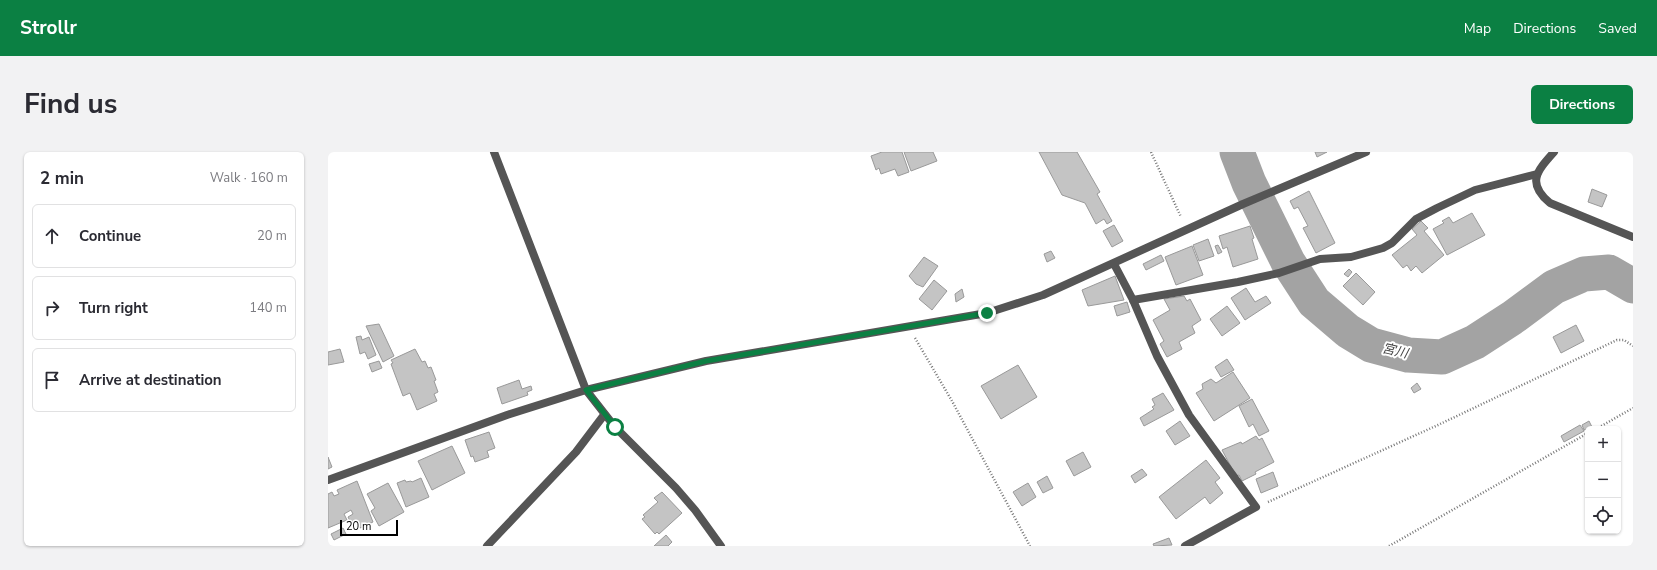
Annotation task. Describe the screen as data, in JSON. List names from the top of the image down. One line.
{"water":["宮川"],"scale_bar":"20 m","page":{"header":"Strollr","nav":["Map","Directions","Saved"],"title":"Find us","buttons":"Directions","heading":["2 min","Walk · 160 m"],"list":[["Continue","20 m"],["Turn right","140 m"],"Arrive at destination"],"map_buttons":["+","−"],"scale":"20 m"}}
